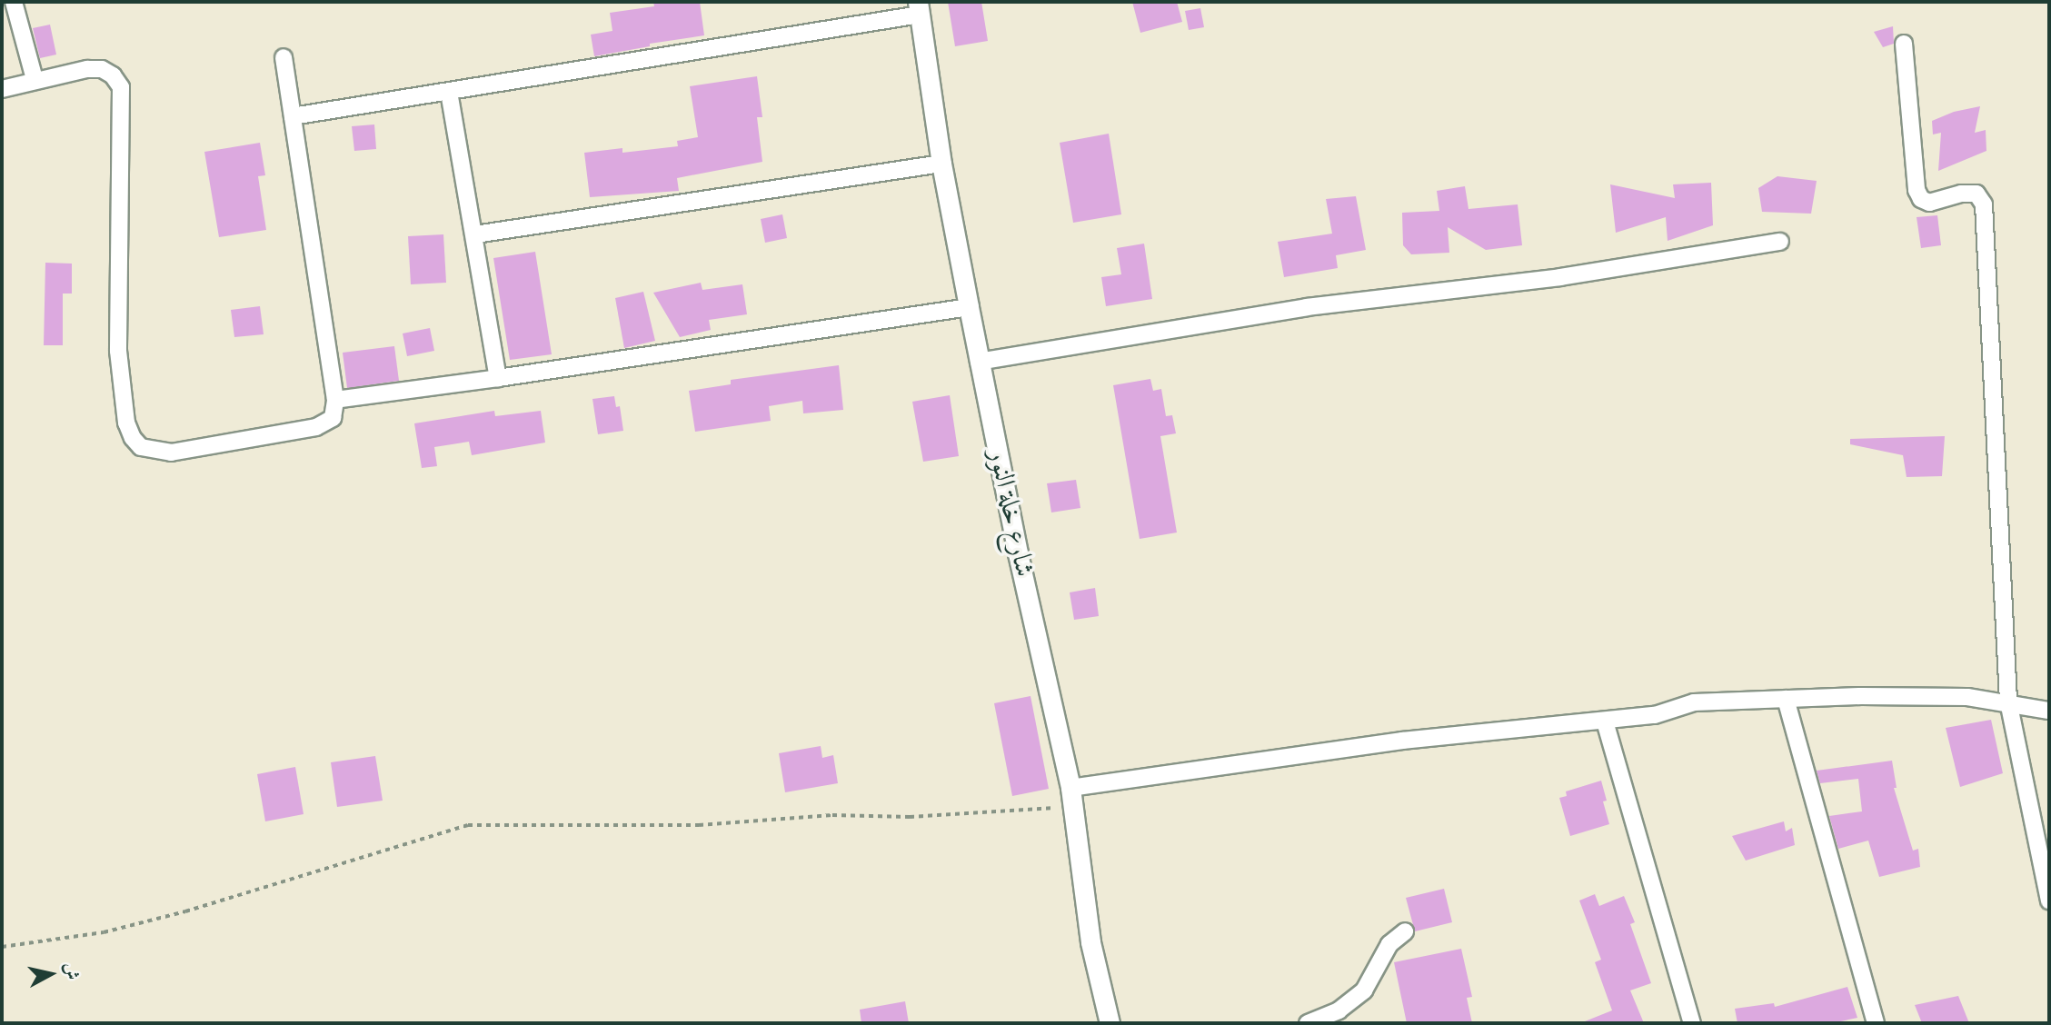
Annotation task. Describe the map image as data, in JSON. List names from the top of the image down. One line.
{"streets":{"street":["شارع خلة النور"]},"north":"right"}
